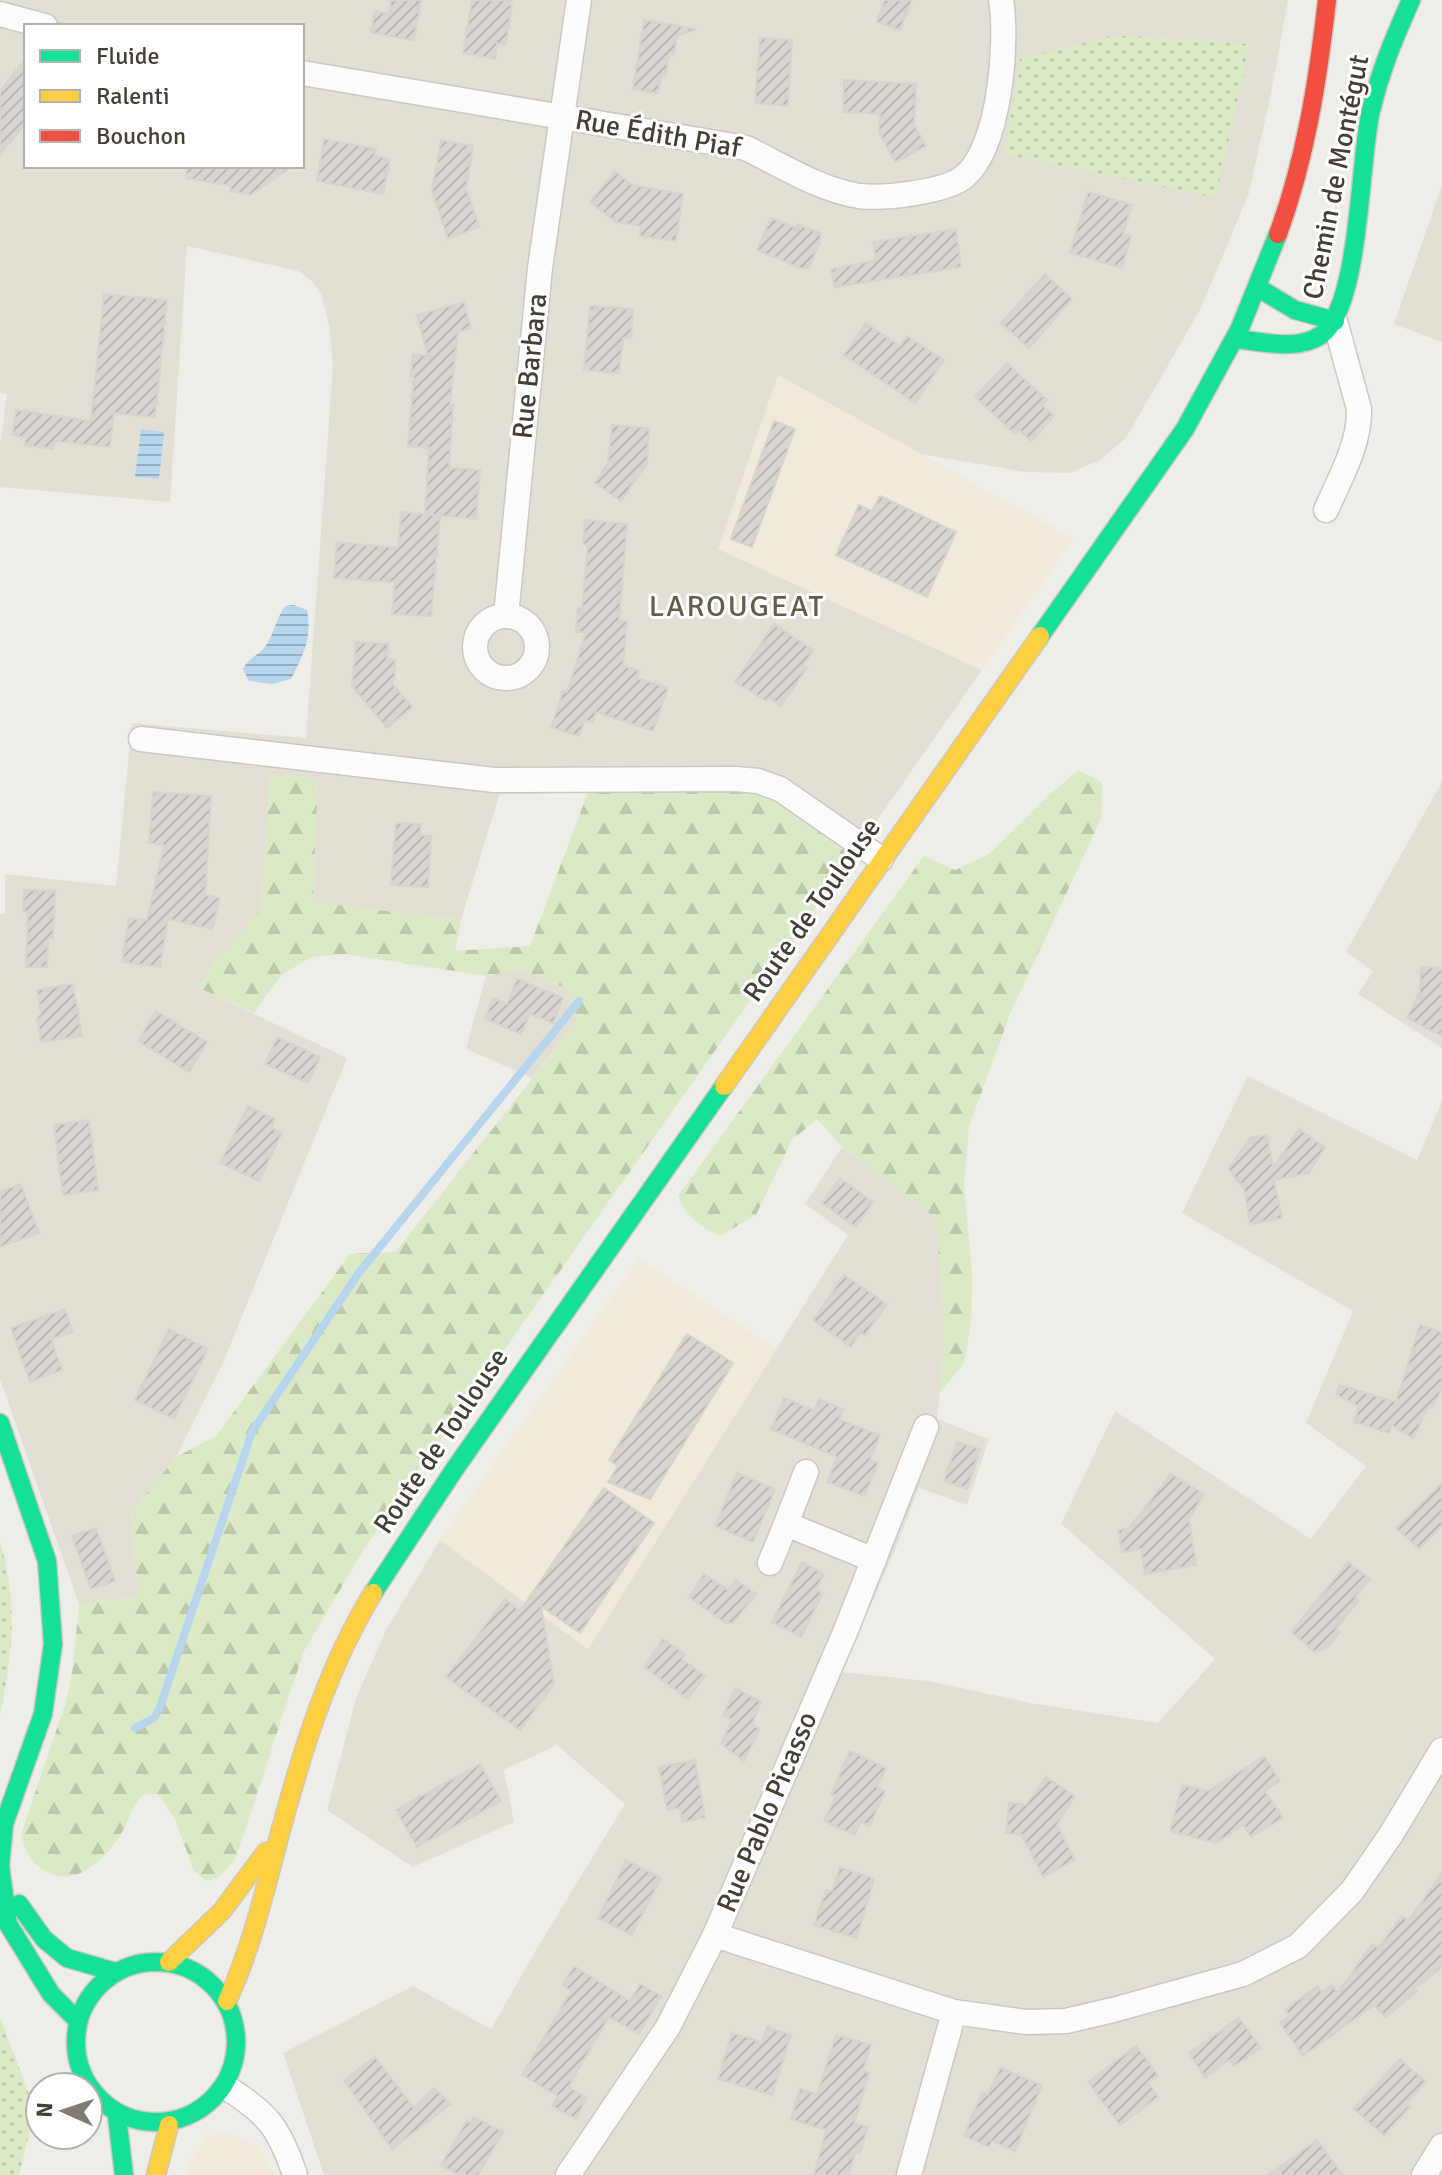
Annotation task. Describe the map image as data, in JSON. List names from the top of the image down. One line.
{"streets":{"main road":["Chemin de Montégut","Route de Toulouse"],"street":["Rue Édith Piaf","Rue Barbara","Rue Pablo Picasso"]},"crossings":[["Rue Édith Piaf","Rue Barbara"],["Chemin de Montégut","Route de Toulouse"]],"districts":["LAROUGEAT"],"legend":["Fluide","Ralenti","Bouchon"],"north":"left"}
